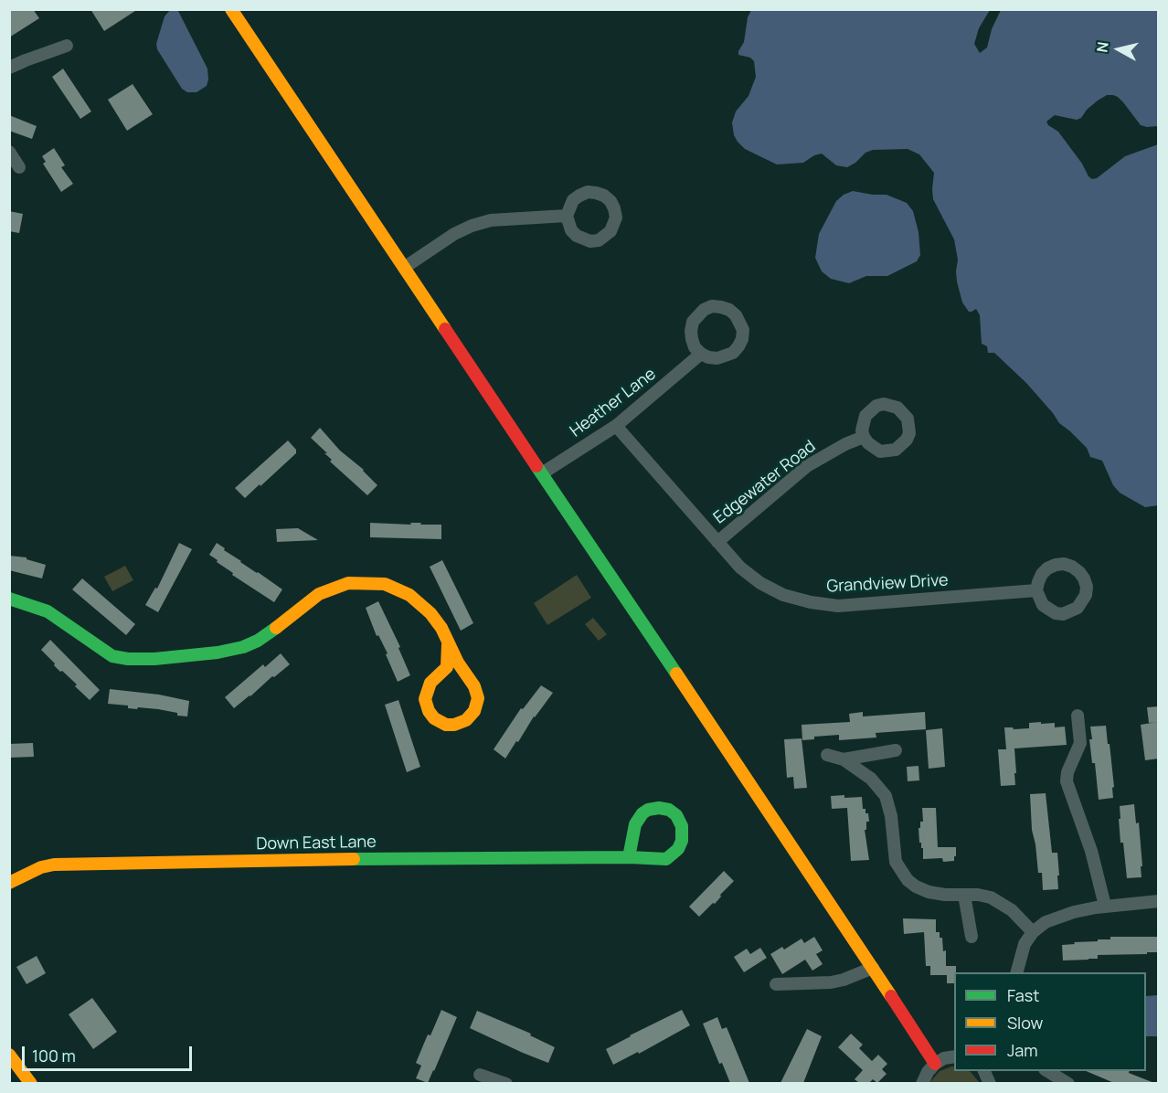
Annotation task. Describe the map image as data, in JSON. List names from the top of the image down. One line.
{"streets":{"street":["Heather Lane","Edgewater Road","Grandview Drive","Down East Lane"]},"crossings":[["Heather Lane","Grandview Drive"],["Edgewater Road","Grandview Drive"]],"legend":["Fast","Slow","Jam"],"scale_bar":"100 m","north":"left"}
